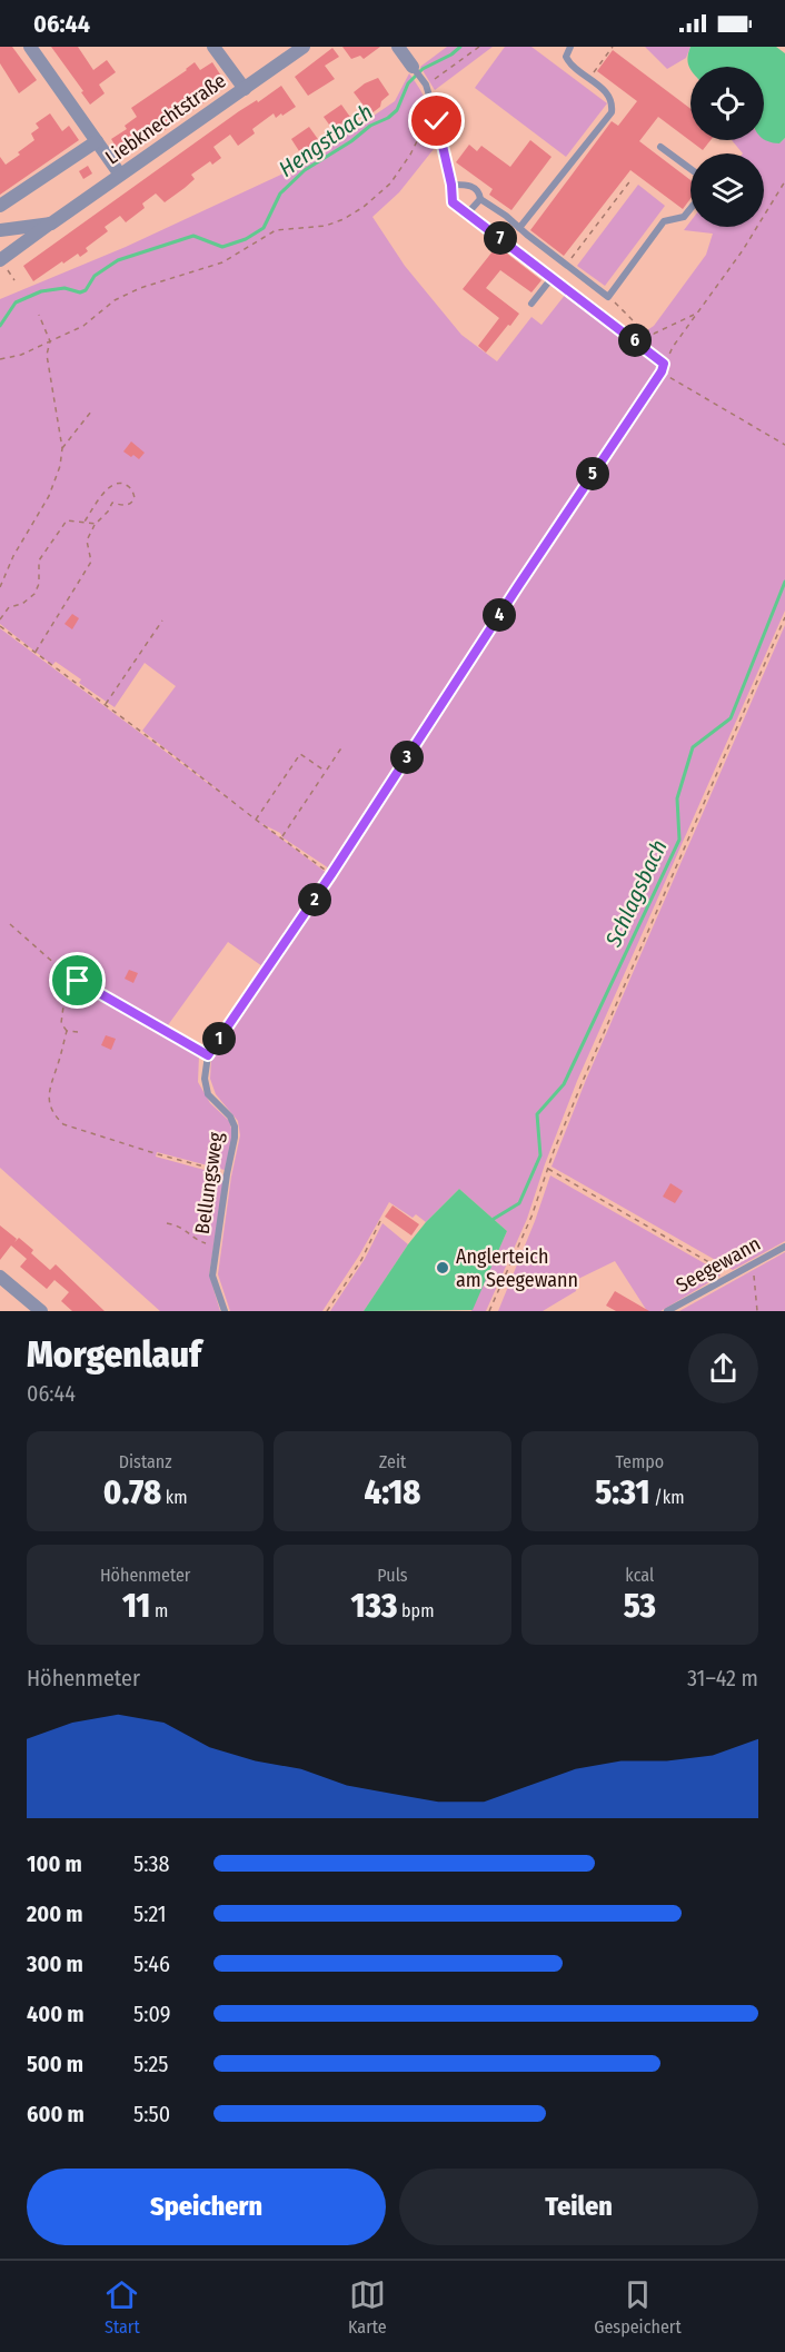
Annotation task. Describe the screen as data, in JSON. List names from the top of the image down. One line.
{"streets":{"street":["Liebknechtstraße"],"lane":["Bellungsweg","Seegewann"]},"water":["Hengstbach","Schlagsbach"],"places":["Anglerteich am Seegewann"],"page":{"status":"06:44","pins":["7","6","5","4","3","2","1"],"heading":["Morgenlauf","06:44"],"stats":[["Distanz","0.78 km"],["Zeit","4:18"],["Tempo","5:31 /km"],["Höhenmeter","11 m"],["Puls","133 bpm"],["kcal","53"]],"chart":["Höhenmeter","31–42 m"],"list":[{"name":"100 m","note":"5:38"},{"name":"200 m","note":"5:21"},{"name":"300 m","note":"5:46"},{"name":"400 m","note":"5:09"},{"name":"500 m","note":"5:25"},{"name":"600 m","note":"5:50"}],"buttons":["Speichern","Teilen"],"tabs":["Start","Karte","Gespeichert"]}}
